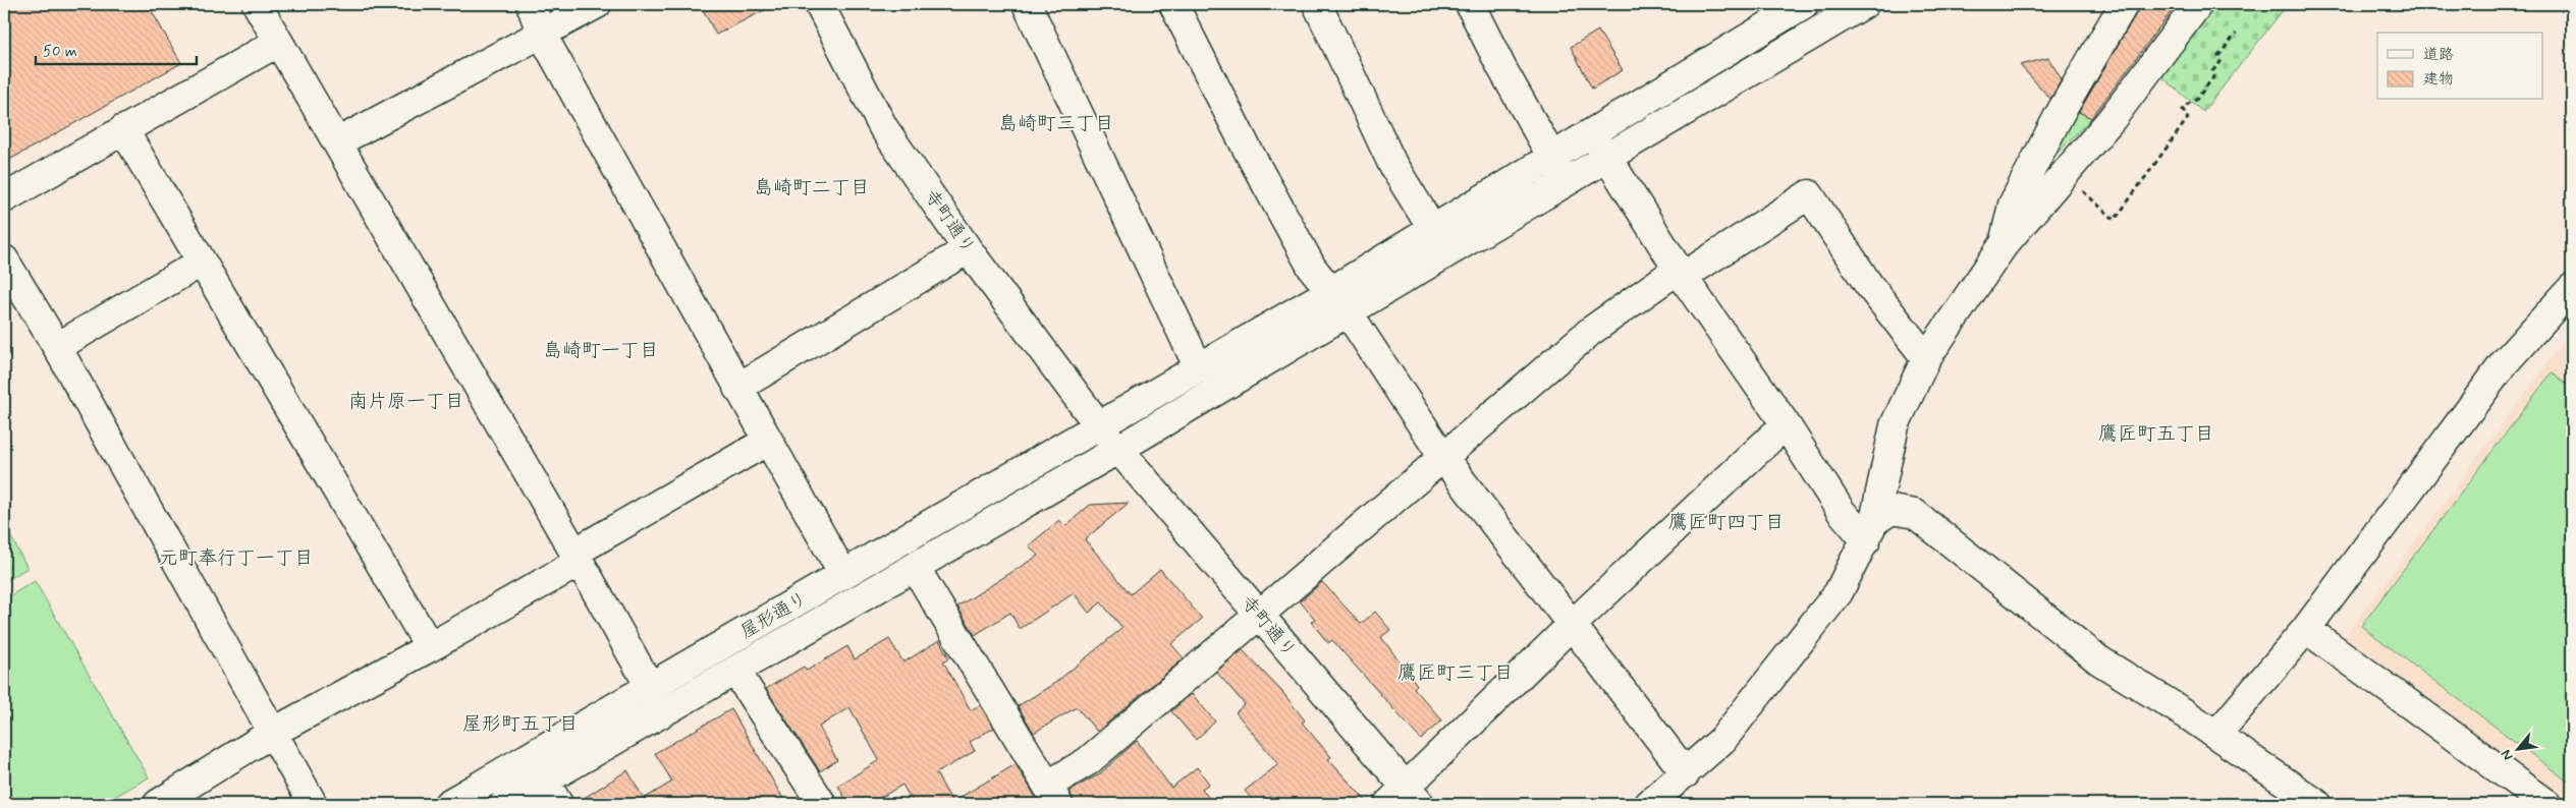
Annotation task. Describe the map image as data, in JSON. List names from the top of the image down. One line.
{"streets":{"street":["寺町通り","屋形通り"]},"crossings":[["寺町通り","屋形通り"]],"districts":["島崎町三丁目","島崎町二丁目","島崎町一丁目","南片原一丁目","鷹匠町五丁目","鷹匠町四丁目","元町奉行丁一丁目","鷹匠町三丁目","屋形町五丁目"],"legend":["道路","建物"],"scale_bar":"50 m","north":"bottom left"}
